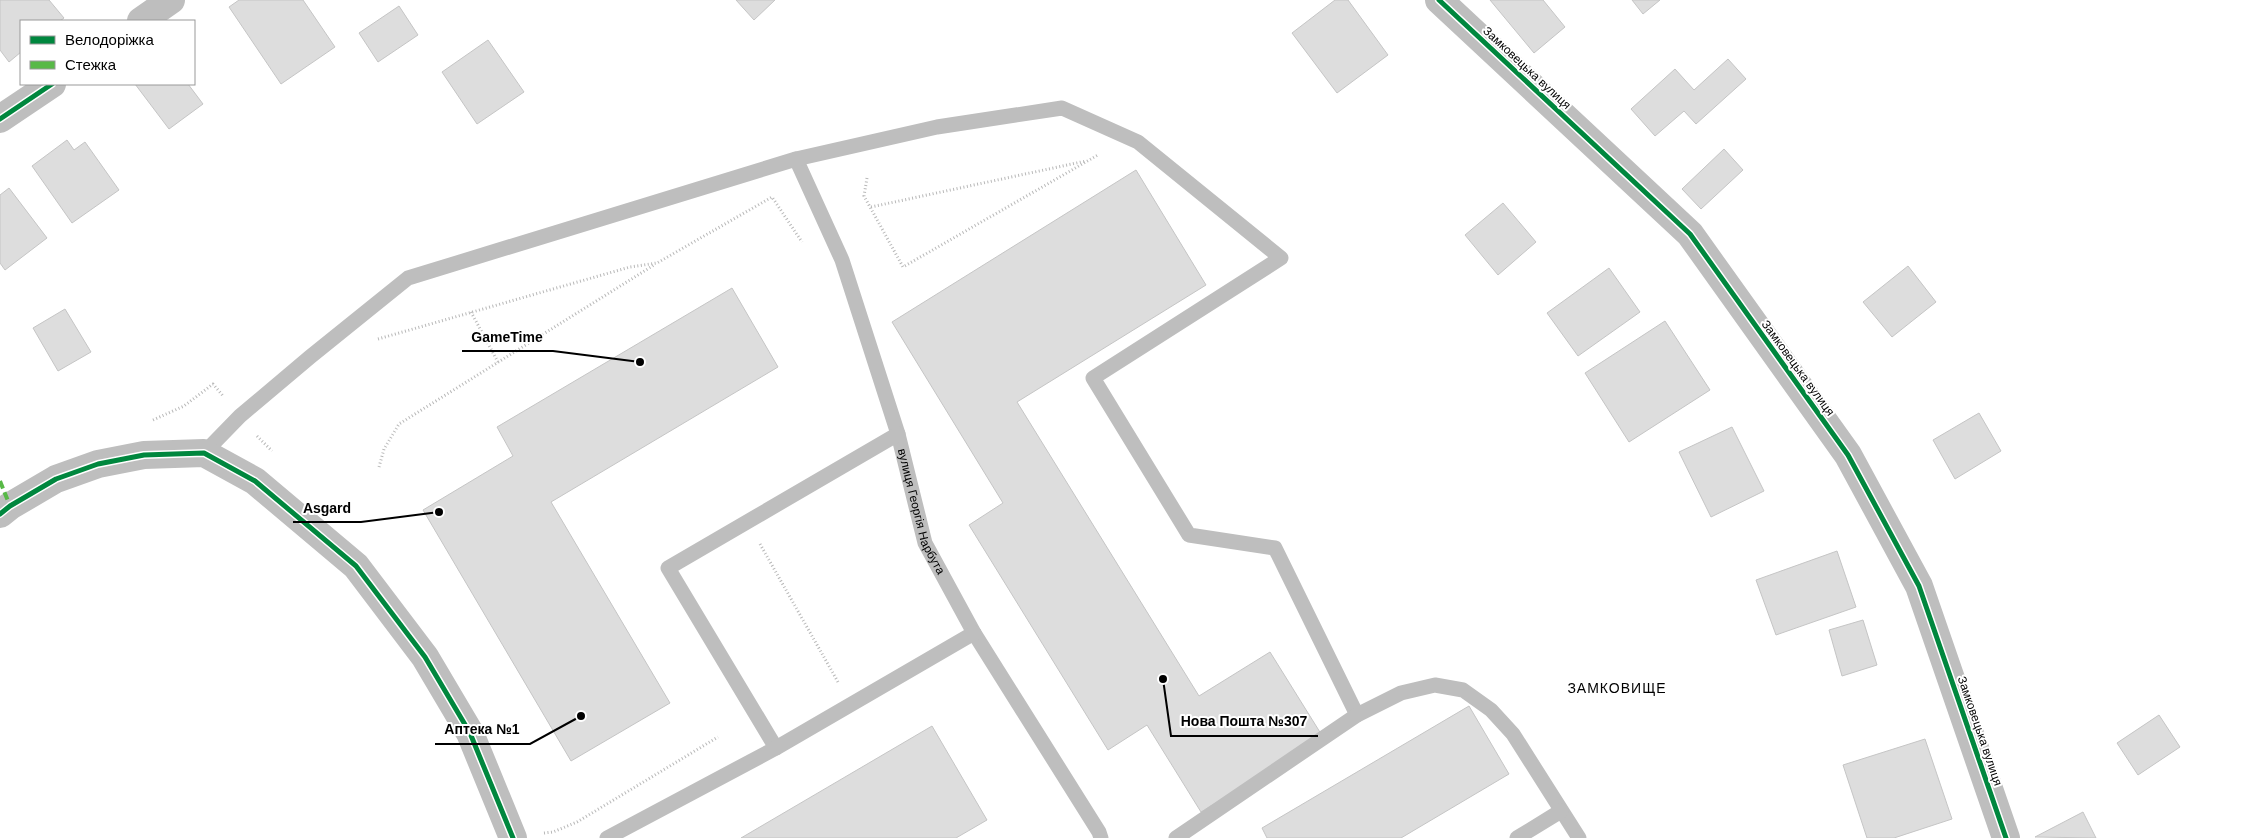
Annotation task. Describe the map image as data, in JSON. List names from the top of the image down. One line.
{"streets":{"street":["Замковецька вулиця"],"lane":["вулиця Георгія Нарбута"]},"districts":["ЗАМКОВИЩЕ"],"places":["GameTime","Asgard","Нова Пошта №307","Аптека №1"],"legend":["Велодоріжка","Стежка"]}
